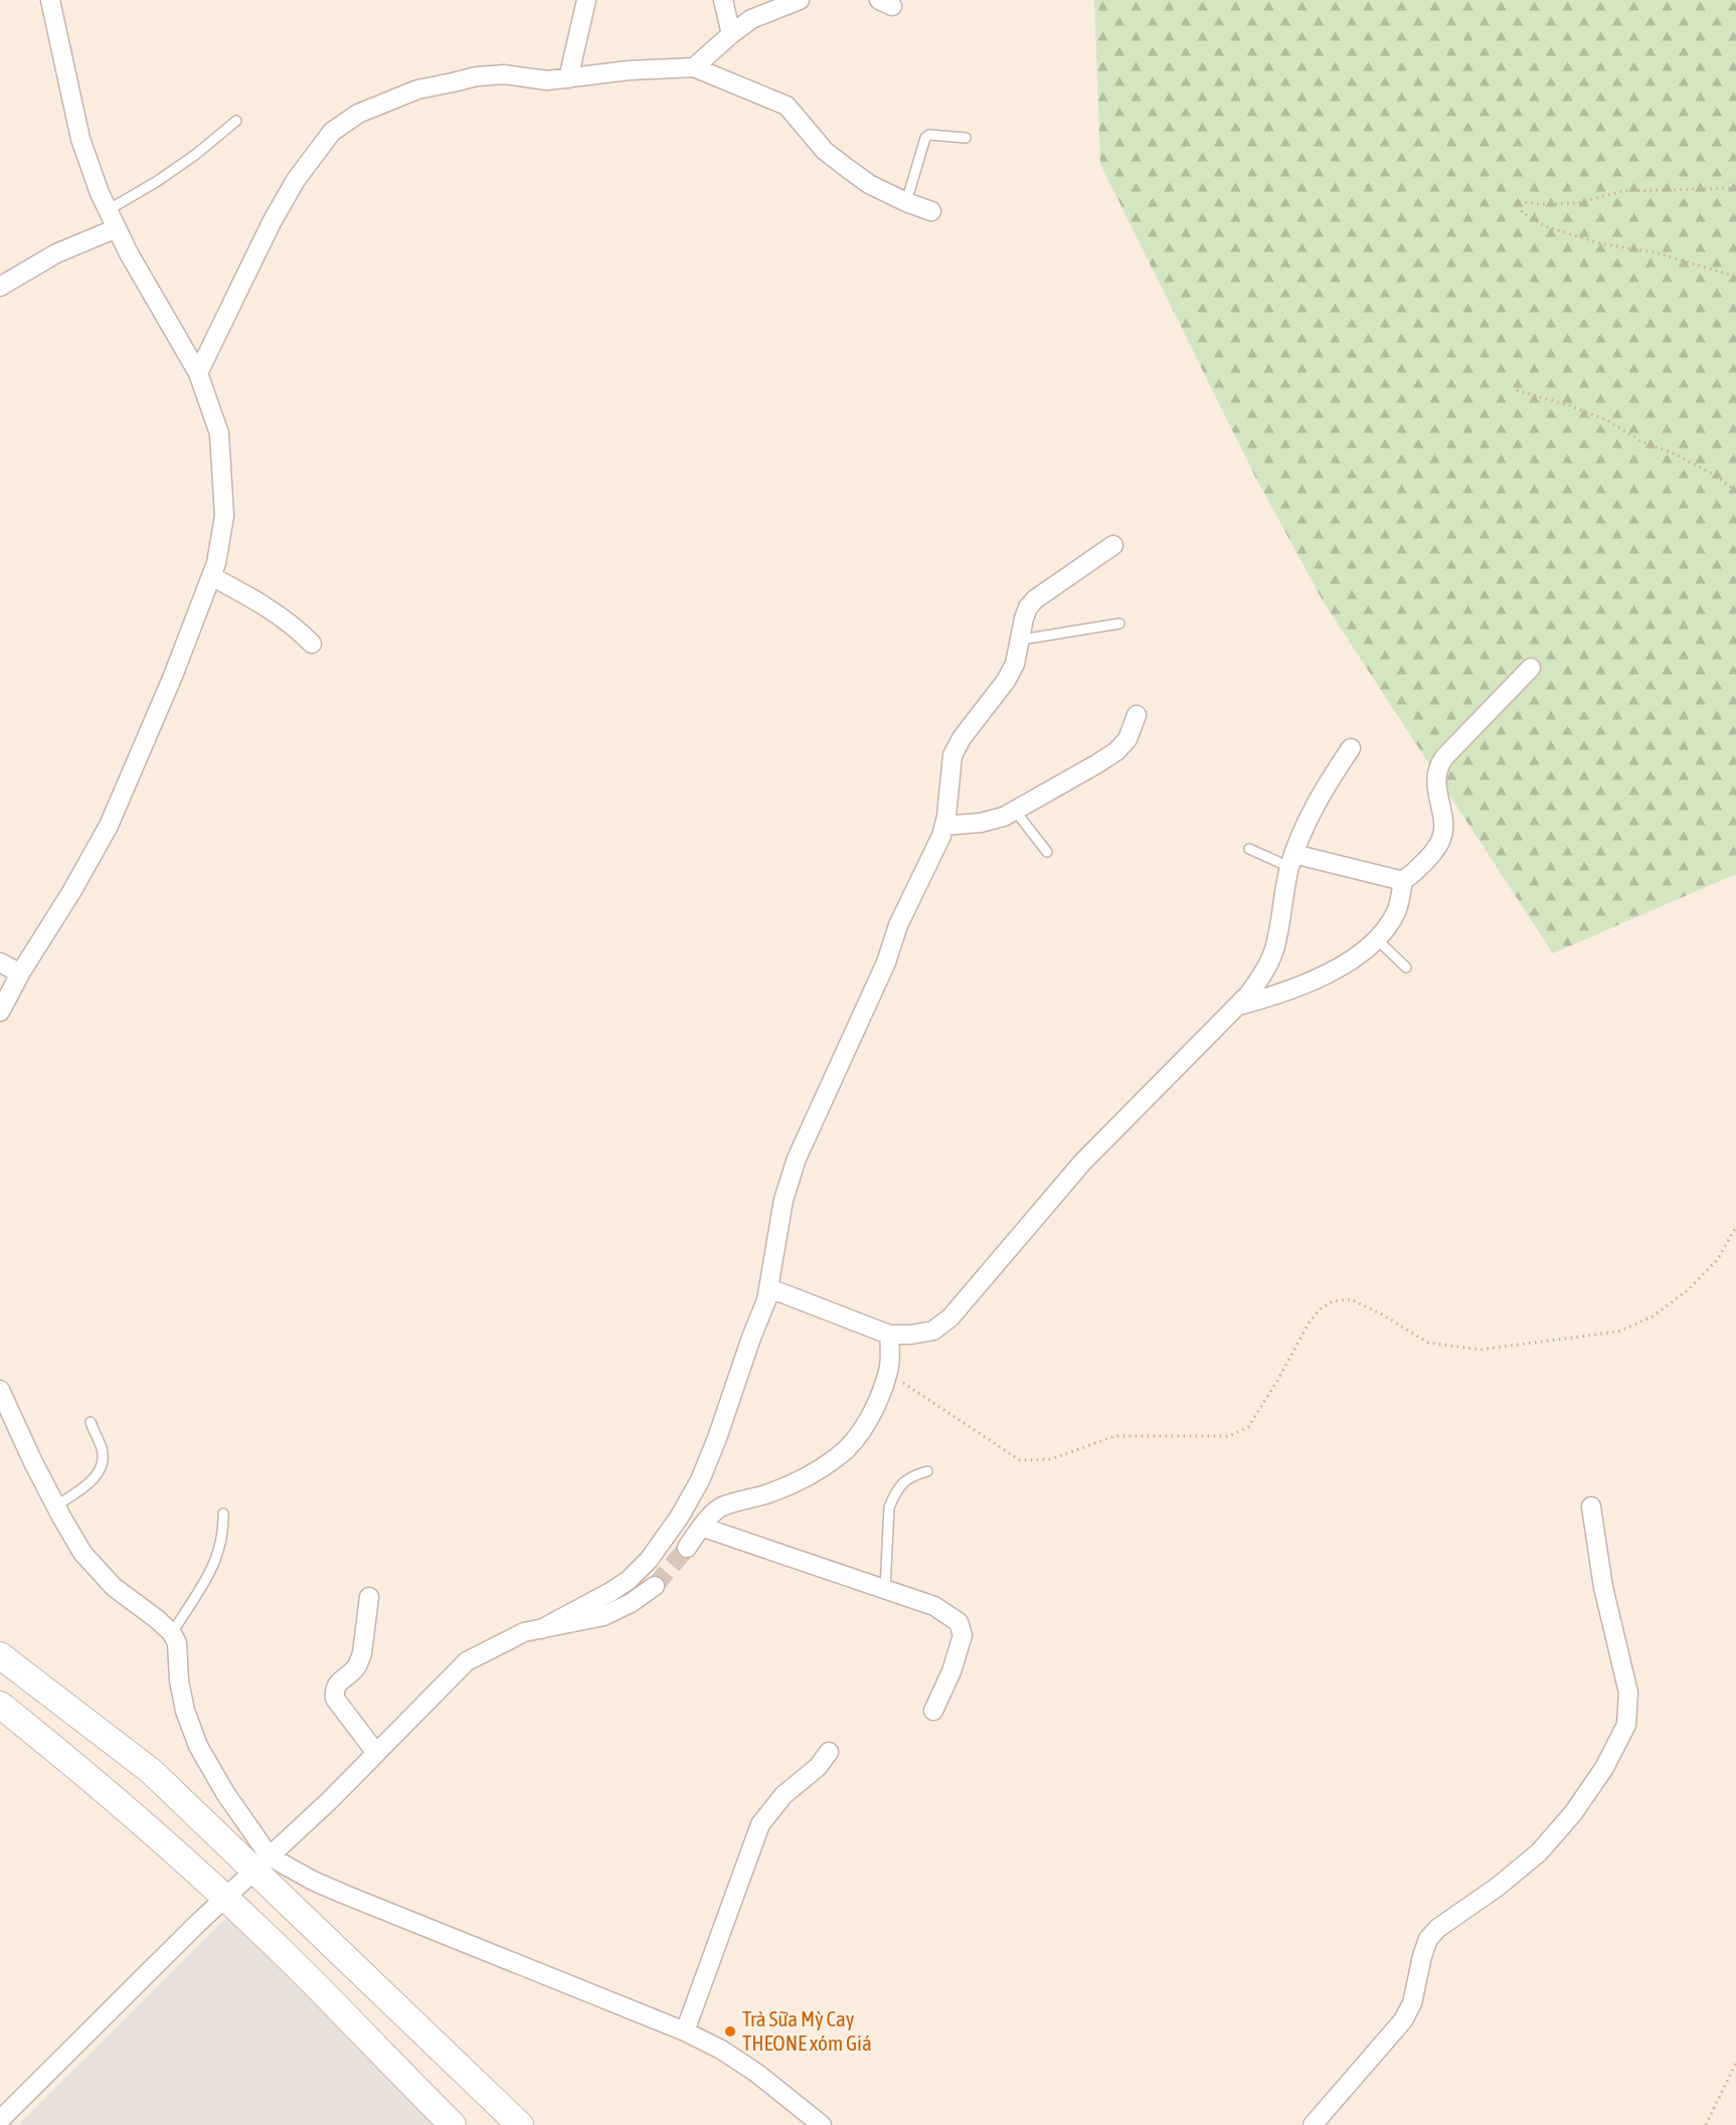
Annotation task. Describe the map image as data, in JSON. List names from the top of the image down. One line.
{"places":["Trà Sữa Mỳ Cay THEONE xóm Giá"]}
